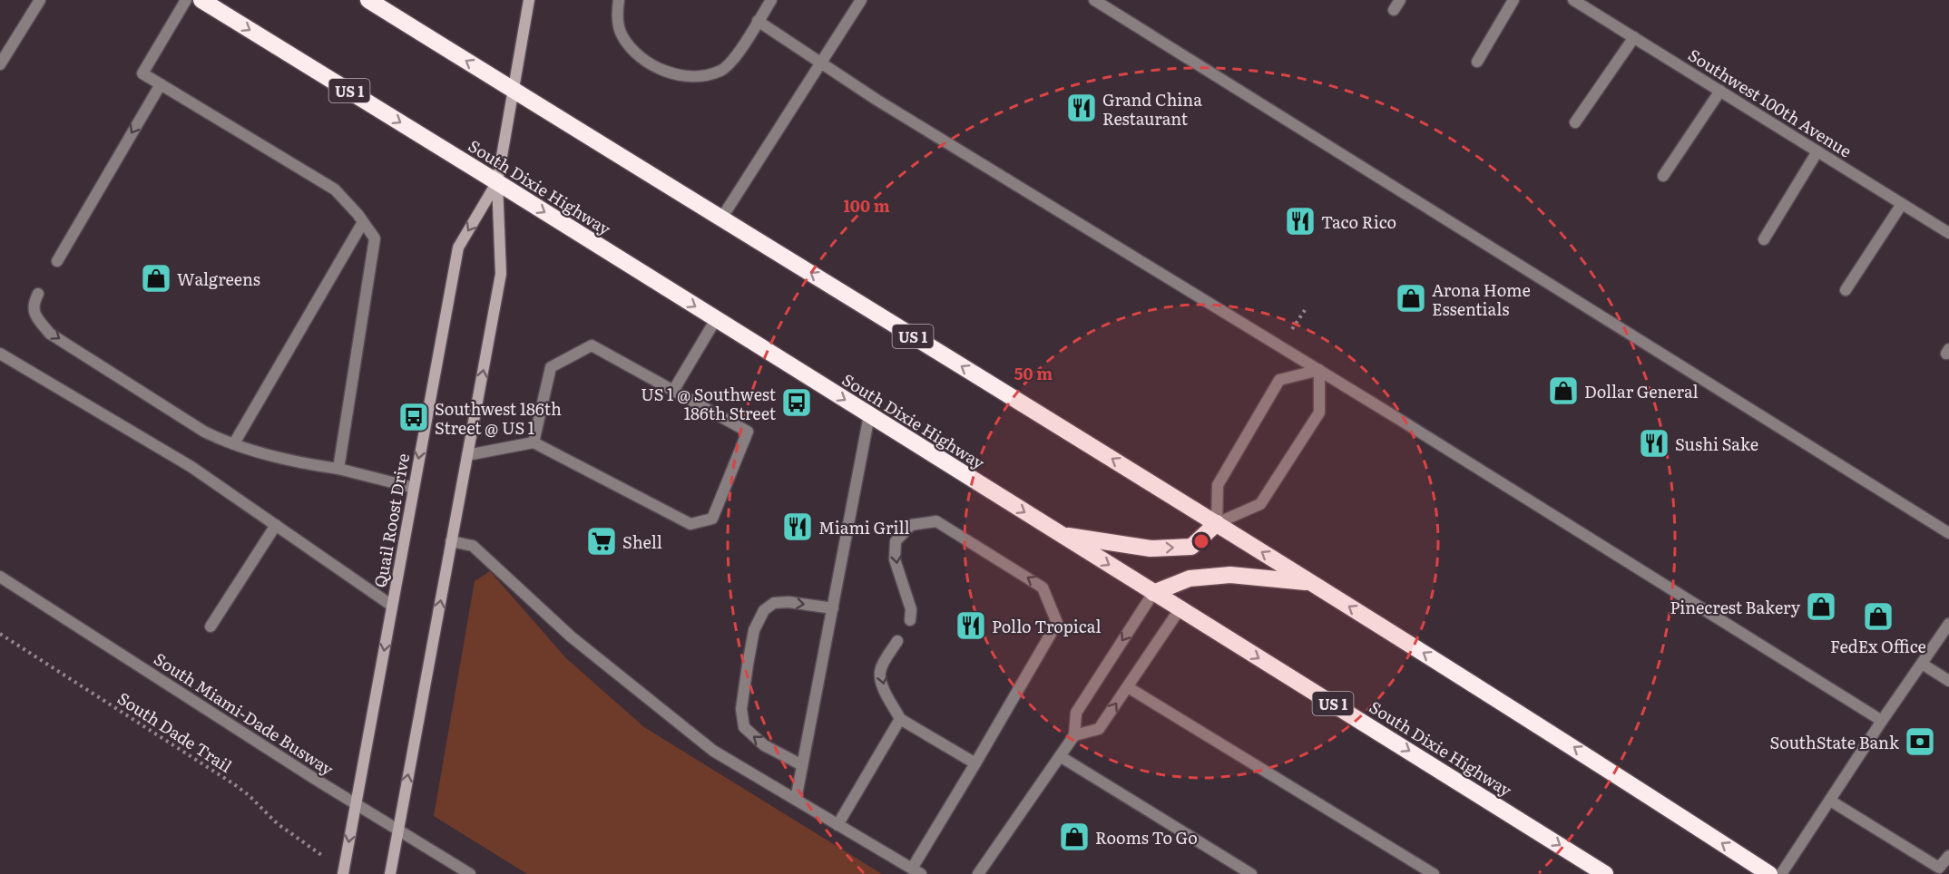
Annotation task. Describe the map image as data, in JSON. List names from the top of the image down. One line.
{"streets":{"highway":["US 1","South Dixie Highway"],"main road":["Quail Roost Drive"],"street":["Southwest 100th Avenue","South Miami-Dade Busway"],"path":["South Dade Trail"]},"crossings":[["US 1","Quail Roost Drive"],["South Dixie Highway","Quail Roost Drive"],["Quail Roost Drive","South Miami-Dade Busway"]],"places":{"restaurant":["Grand China Restaurant","Taco Rico","Sushi Sake","Miami Grill","Pollo Tropical"],"shop":["Walgreens","Arona Home Essentials","Dollar General","Pinecrest Bakery","FedEx Office","Rooms To Go"],"bus stop":["US 1 @ Southwest 186th Street","Southwest 186th Street @ US 1"],"supermarket":["Shell"],"bank":["SouthState Bank"]},"rings":["100 m","50 m"]}
